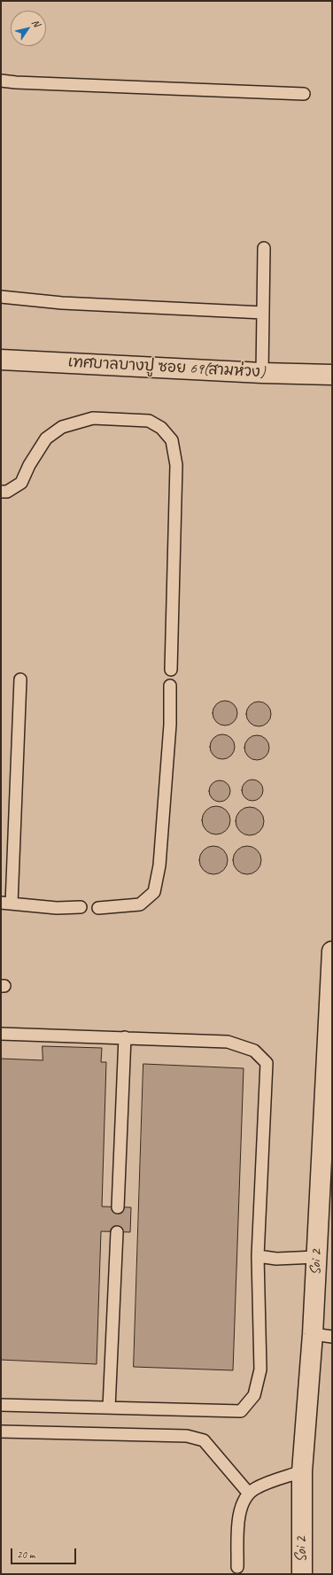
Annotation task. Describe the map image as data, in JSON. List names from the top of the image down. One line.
{"streets":{"street":["เทศบาลบางปู ซอย 69(สามห่วง)","Soi 2"]},"scale_bar":"20 m","north":"top right"}
